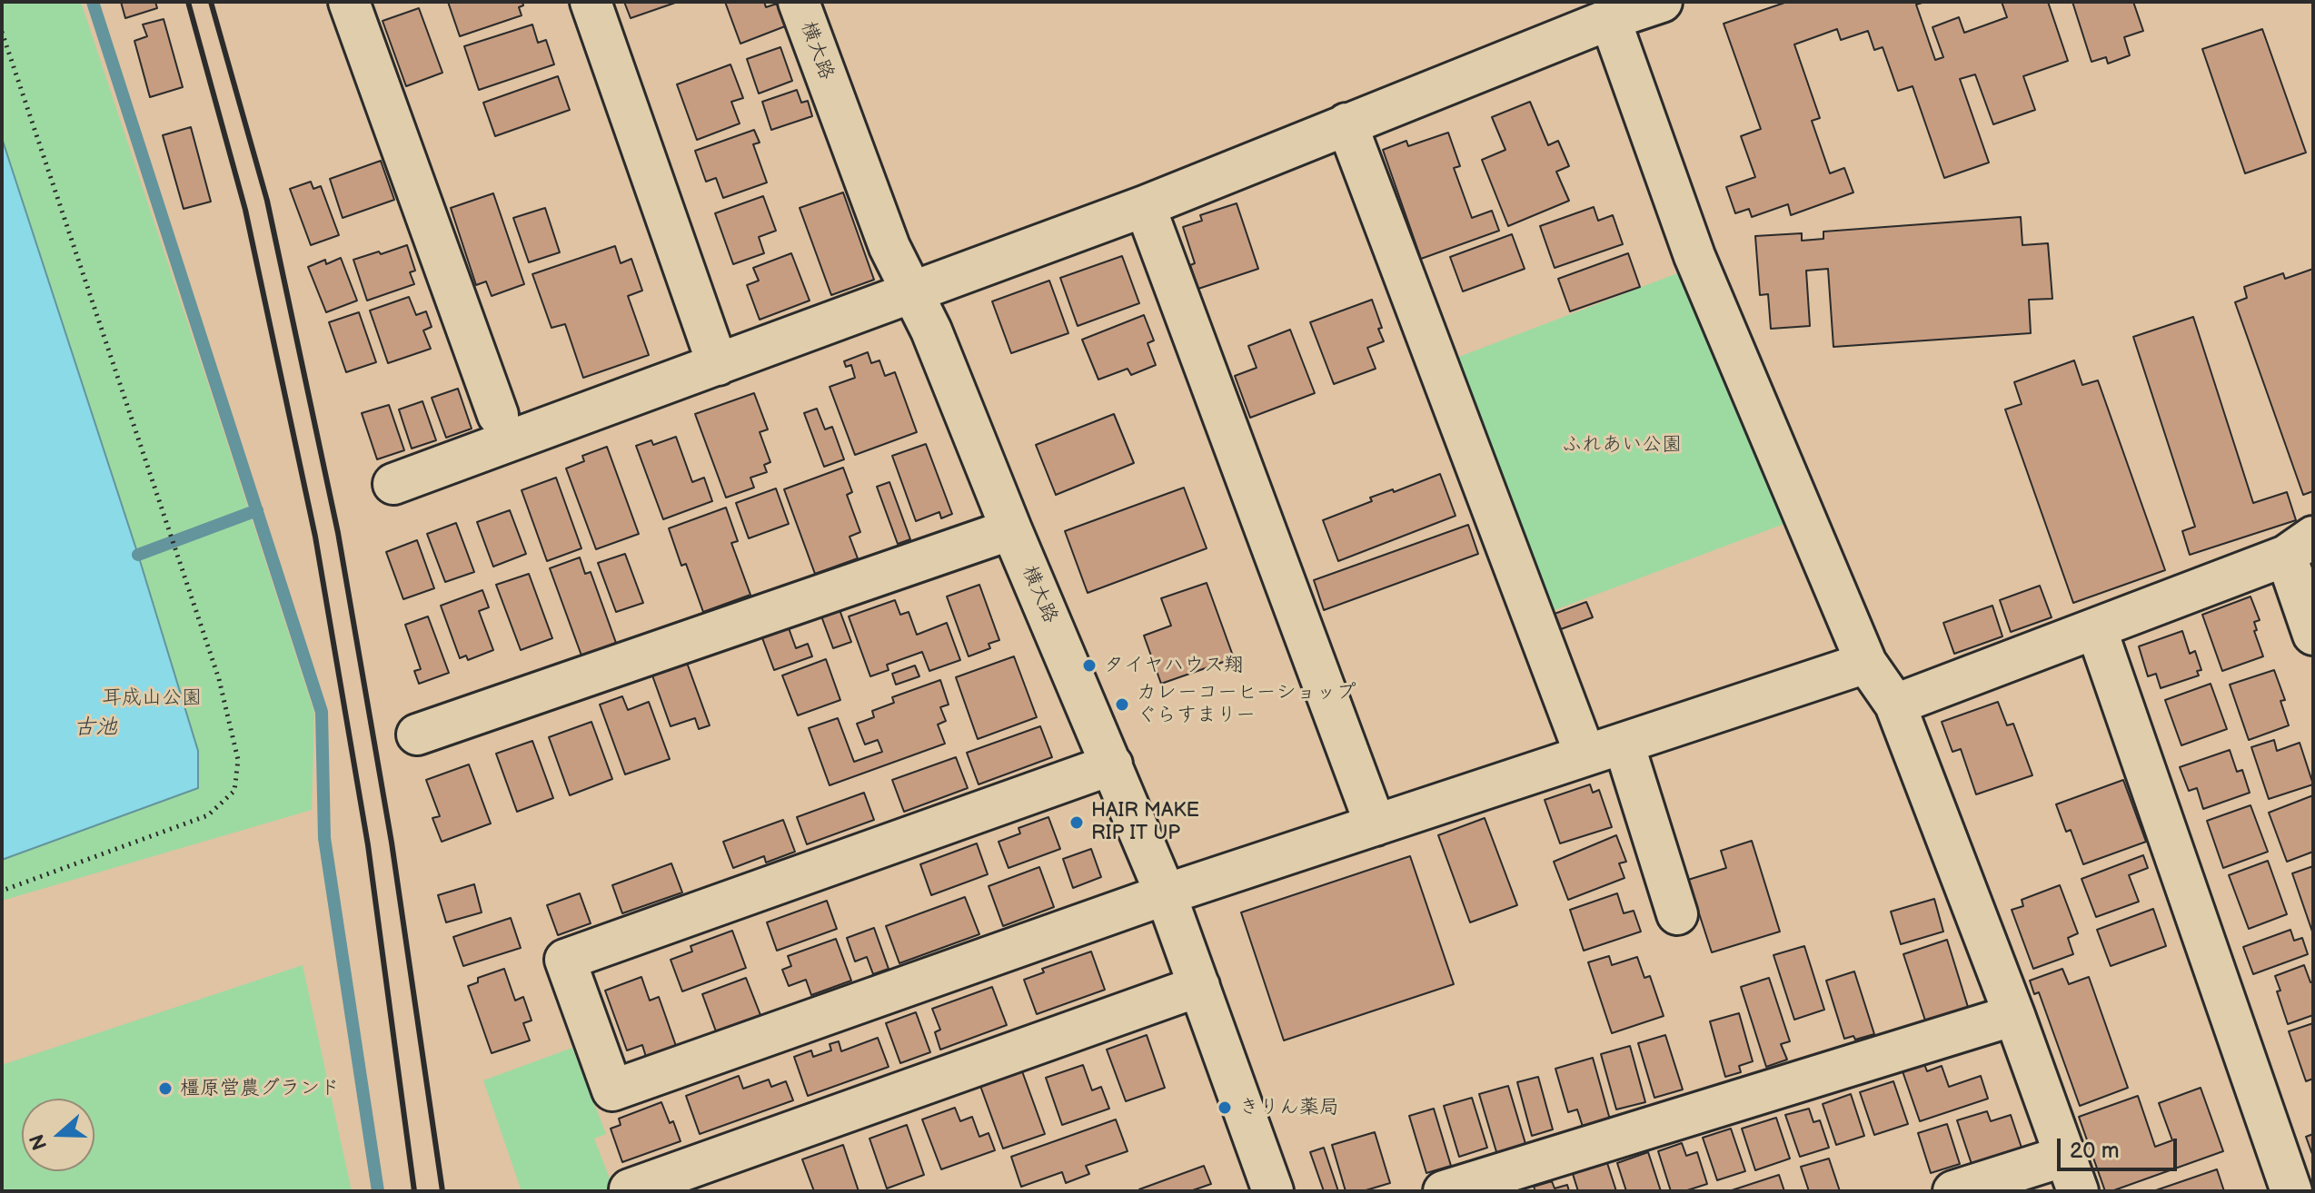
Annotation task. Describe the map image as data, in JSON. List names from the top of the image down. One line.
{"streets":{"street":["横大路"]},"water":["古池"],"parks":["ふれあい公園","耳成山公園"],"places":["タイヤハウス翔","カレーコーヒーショップ ぐらすまりー","HAIR MAKE RIP IT UP","橿原営農グランド","きりん薬局"],"scale_bar":"20 m","north":"left"}
